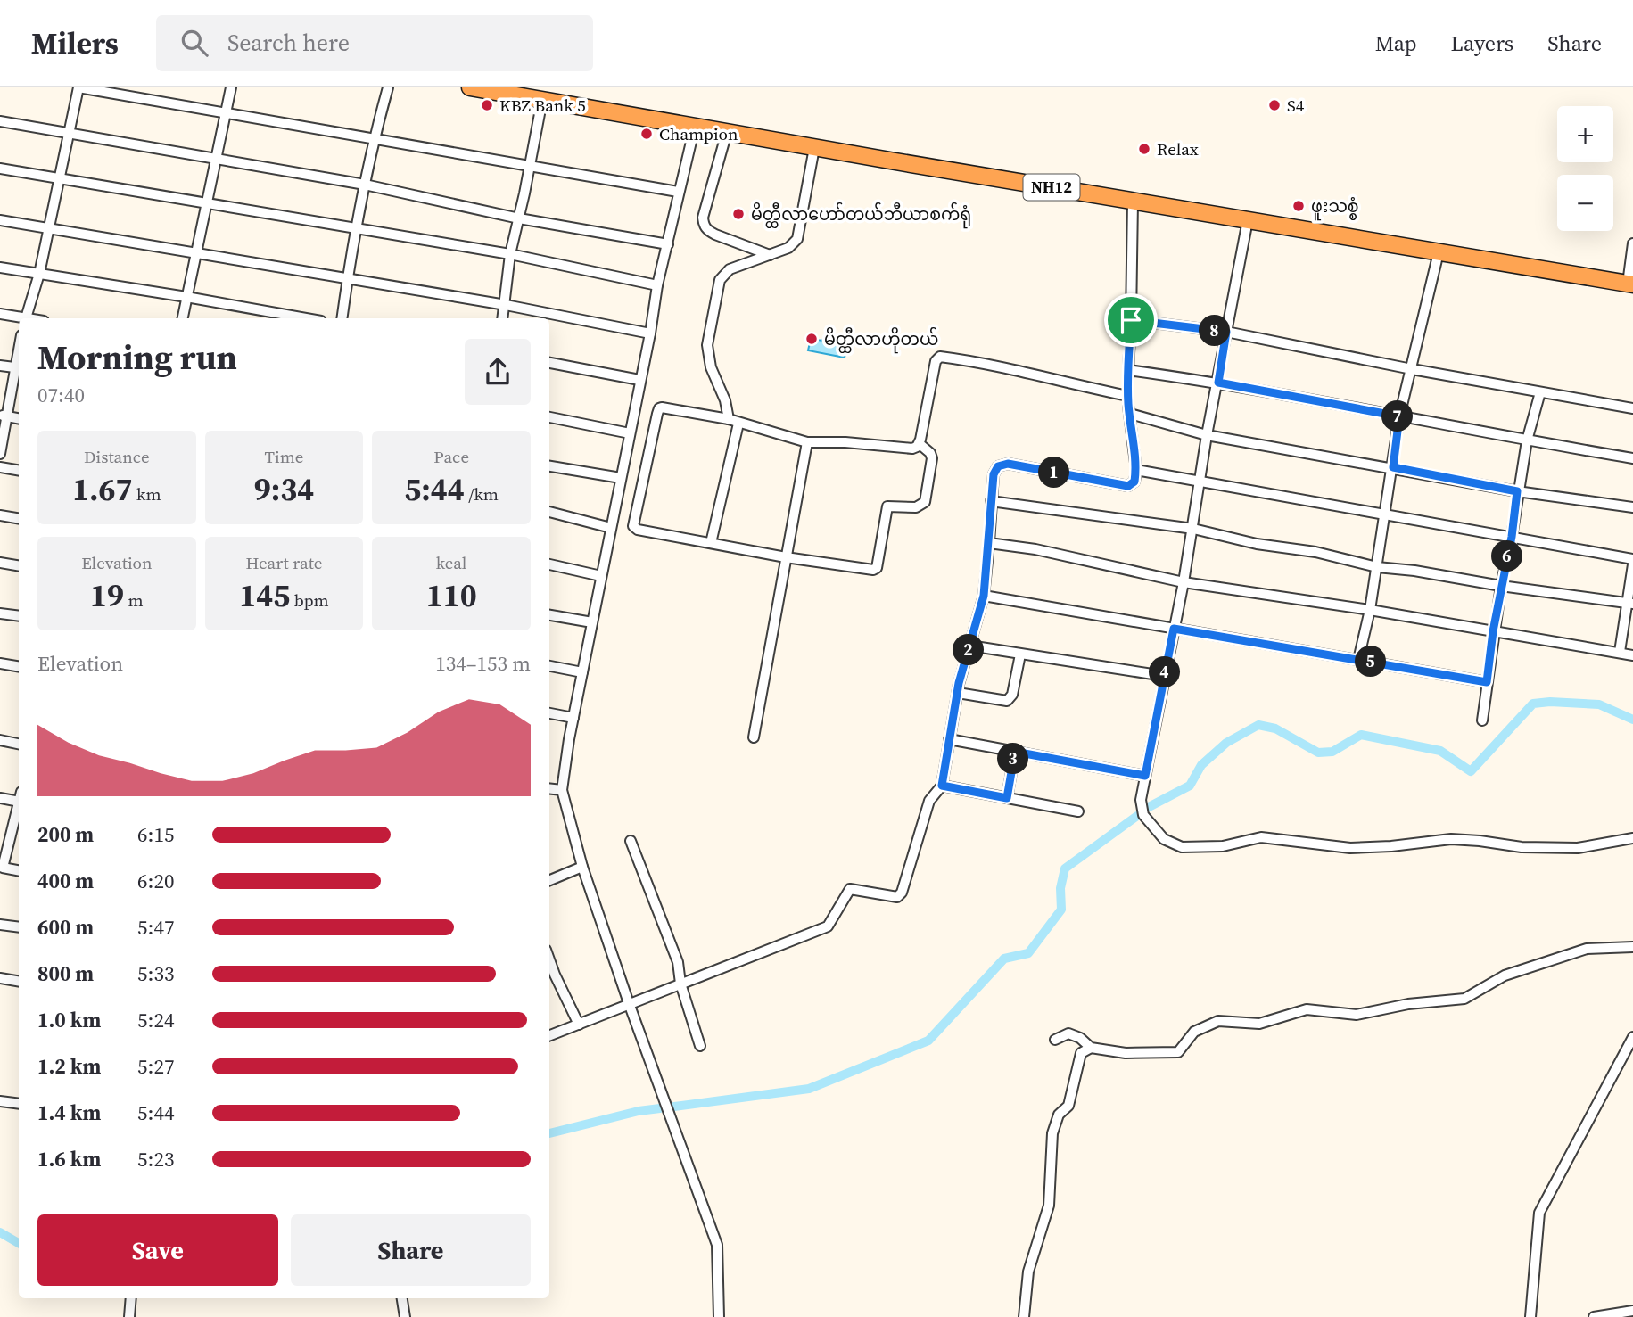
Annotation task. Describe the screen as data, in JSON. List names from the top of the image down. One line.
{"streets":{"highway":["NH12"]},"places":["KBZ Bank 5","S4","Champion","Relax","ဖူးသစ္စံ","မိတ္ထီလာဟော်တယ်ဘီယာစက်ရုံ","မိတ္ထီလာဟိုတယ်"],"page":{"header":"Milers","search":"Search here","nav":["Map","Layers","Share"],"map_buttons":["+","−"],"pins":["8","7","1","6","2","5","4","3"],"heading":["Morning run","07:40"],"stats":[["Distance","1.67 km"],["Time","9:34"],["Pace","5:44 /km"],["Elevation","19 m"],["Heart rate","145 bpm"],["kcal","110"]],"chart":["Elevation","134–153 m"],"list":[{"name":"200 m","note":"6:15"},{"name":"400 m","note":"6:20"},{"name":"600 m","note":"5:47"},{"name":"800 m","note":"5:33"},{"name":"1.0 km","note":"5:24"},{"name":"1.2 km","note":"5:27"},{"name":"1.4 km","note":"5:44"},{"name":"1.6 km","note":"5:23"}],"buttons":["Save","Share"]}}
